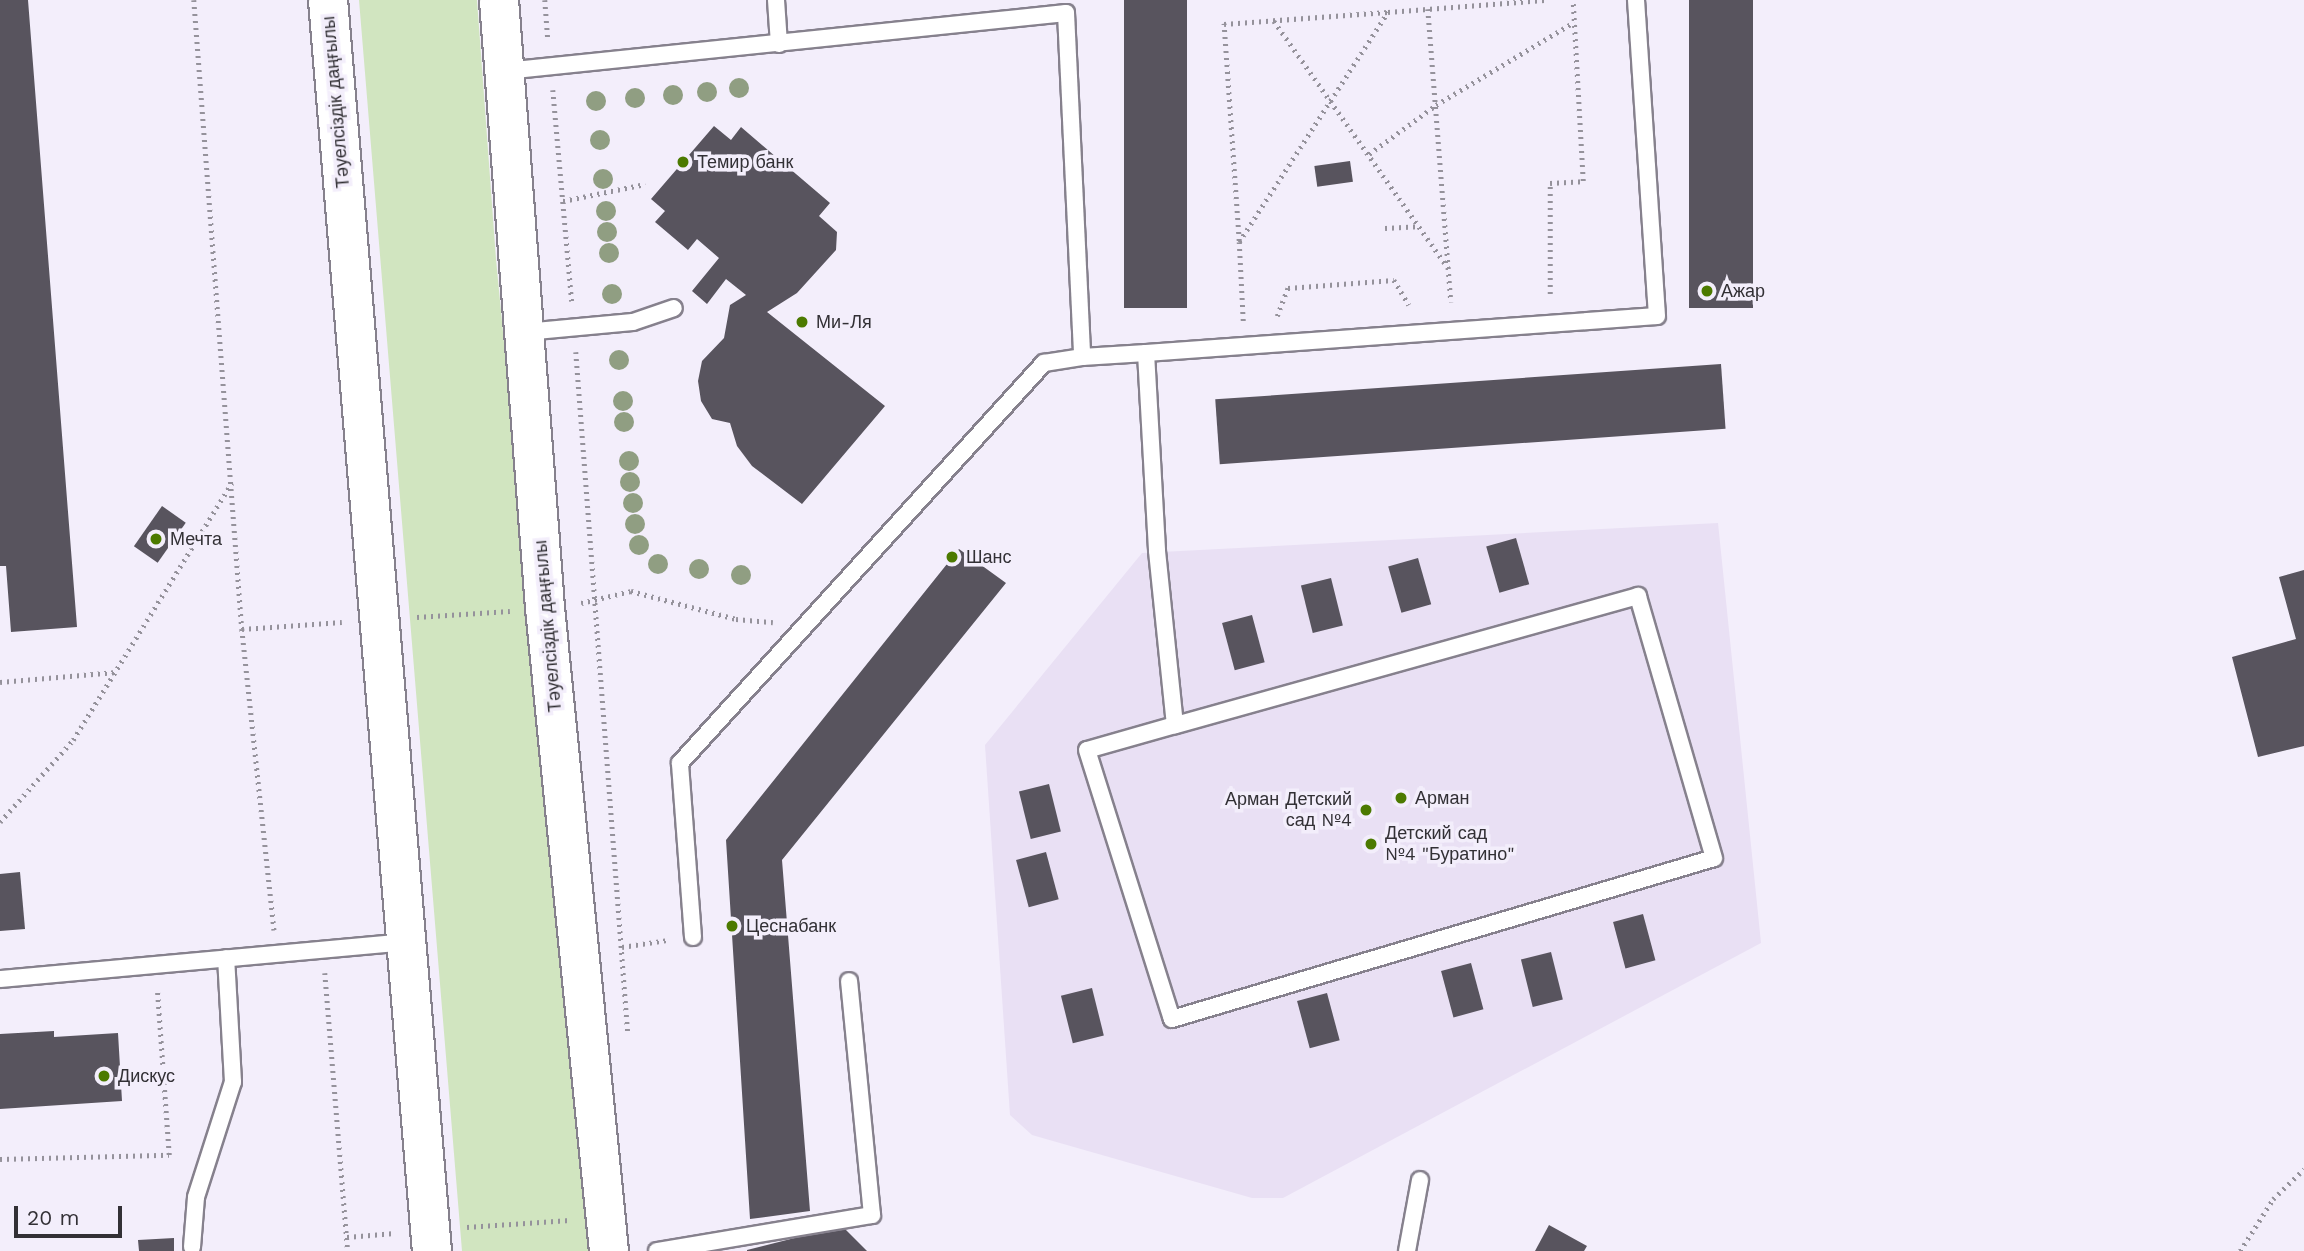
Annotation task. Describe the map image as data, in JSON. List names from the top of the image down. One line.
{"streets":{"street":["Тәуелсіздік даңғылы"]},"places":["Темир банк","Ажар","Ми-Ля","Мечта","Шанс","Арман","Арман Детский сад №4","Детский сад №4 \"Буратино\"","Цеснабанк","Дискус"],"scale_bar":"20 m"}
